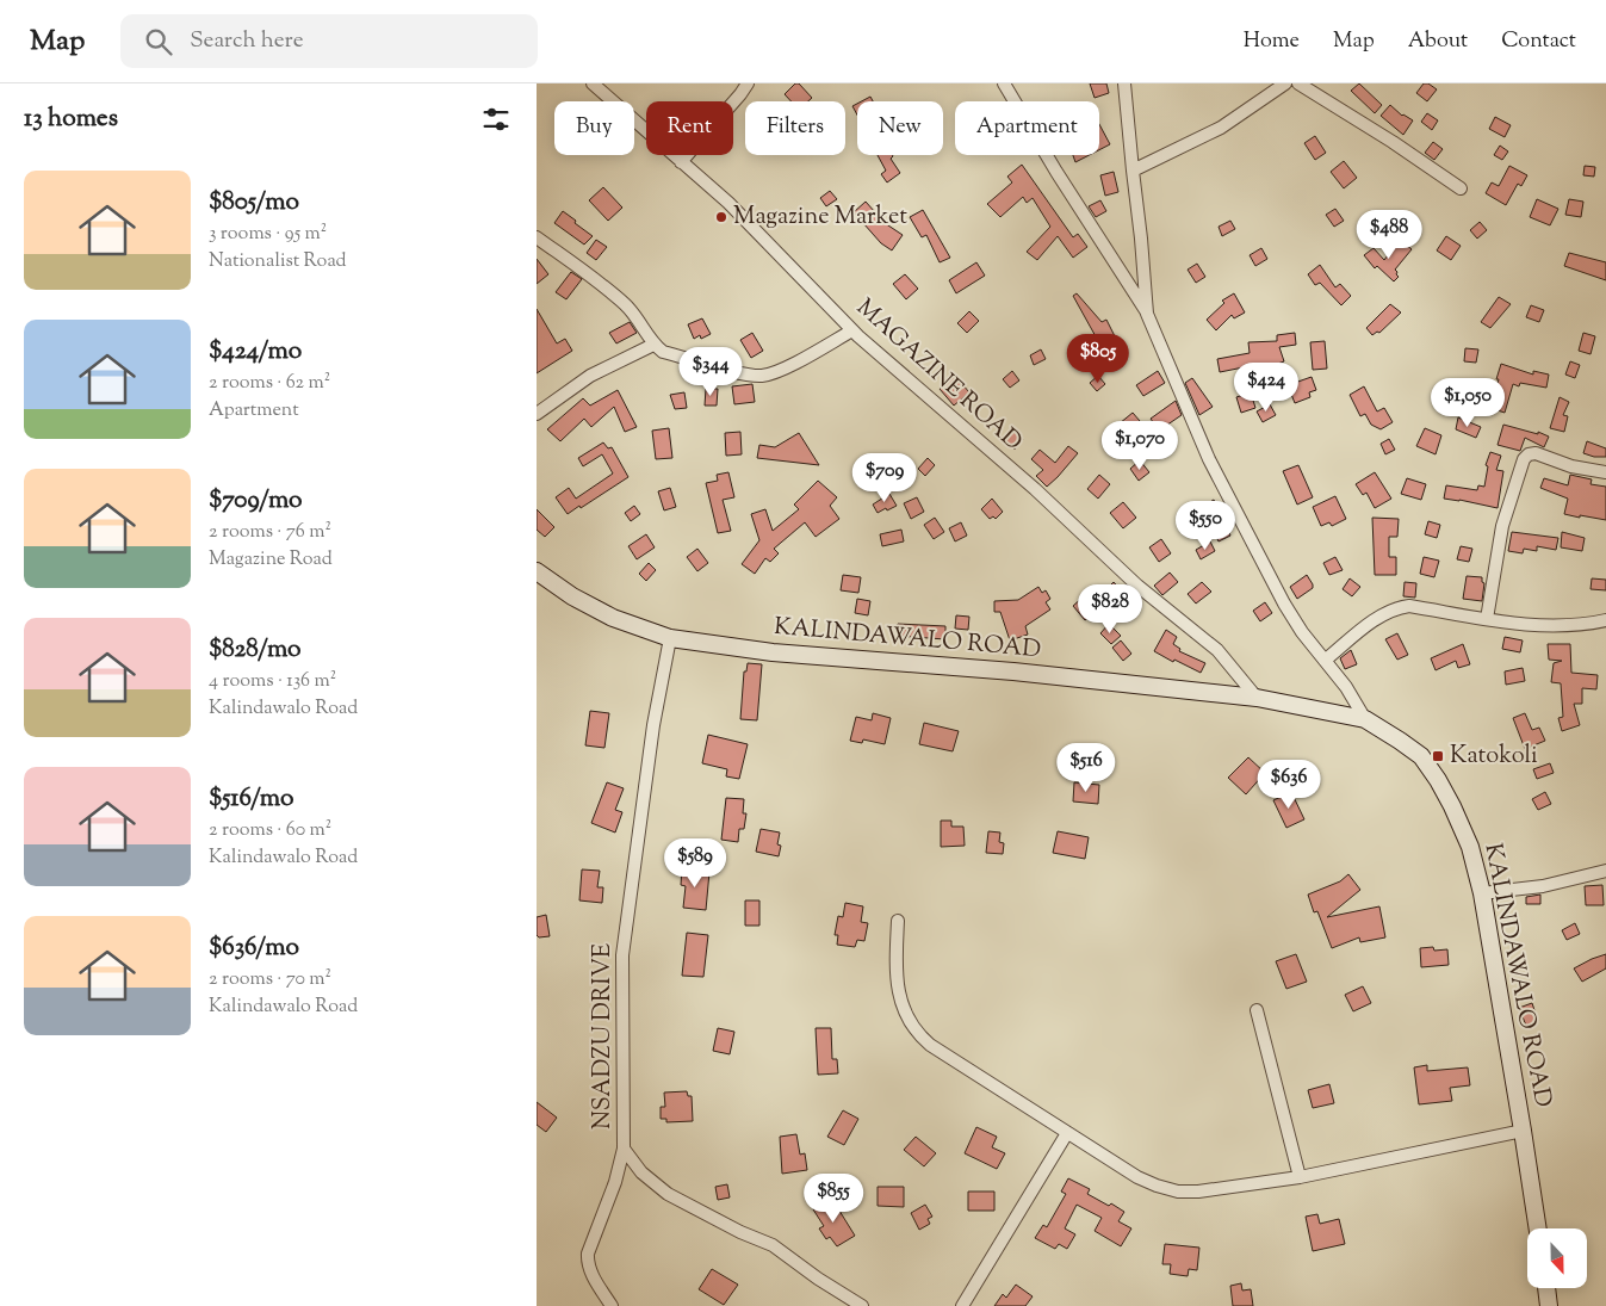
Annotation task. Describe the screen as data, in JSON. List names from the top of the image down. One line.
{"streets":{"street":["MAGAZINE ROAD","KALINDAWALO ROAD","NSADZU DRIVE"]},"crossings":[["MAGAZINE ROAD","KALINDAWALO ROAD"],["KALINDAWALO ROAD","NSADZU DRIVE"]],"places":{"other":["Magazine Market"],"transit":["Katokoli"]},"north":"bottom","page":{"header":"Map","search":"Search here","nav":["Home","Map","About","Contact"],"heading":"13 homes","chip":["Buy","Rent","Filters","New","Apartment"],"list":[{"name":"$805/mo","note":"3 rooms · 95 m² · Nationalist Road"},{"name":"$424/mo","note":"2 rooms · 62 m² · Apartment"},{"name":"$709/mo","note":"2 rooms · 76 m² · Magazine Road"},{"name":"$828/mo","note":"4 rooms · 136 m² · Kalindawalo Road"},{"name":"$516/mo","note":"2 rooms · 60 m² · Kalindawalo Road"},{"name":"$636/mo","note":"2 rooms · 70 m² · Kalindawalo Road"}],"price":["$488","$805","$344","$424","$1,050","$1,070","$709","$550","$828","$516","$636","$589","$855"]}}
